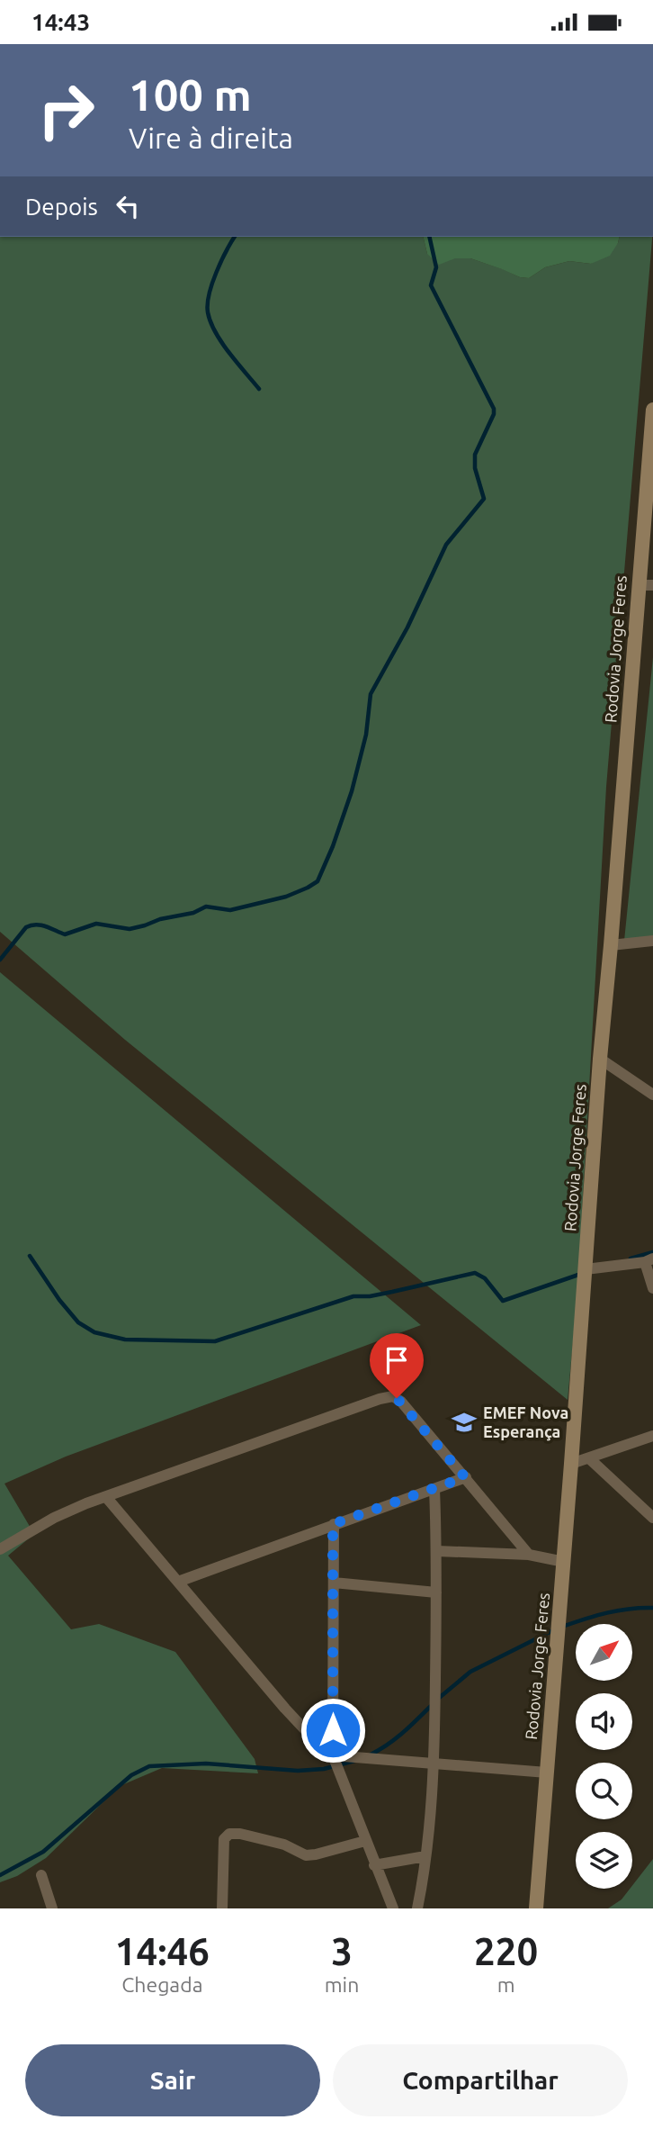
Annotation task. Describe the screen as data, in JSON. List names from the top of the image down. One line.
{"streets":{"main road":["Rodovia Jorge Feres"]},"places":{"school or university":["EMEF Nova Esperança"]},"north":"top right","page":{"status":"14:43","turn":["100 m","Vire à direita"],"then":"Depois","eta":["14:46","Chegada","3","min","220","m"],"buttons":["Sair","Compartilhar"]}}
